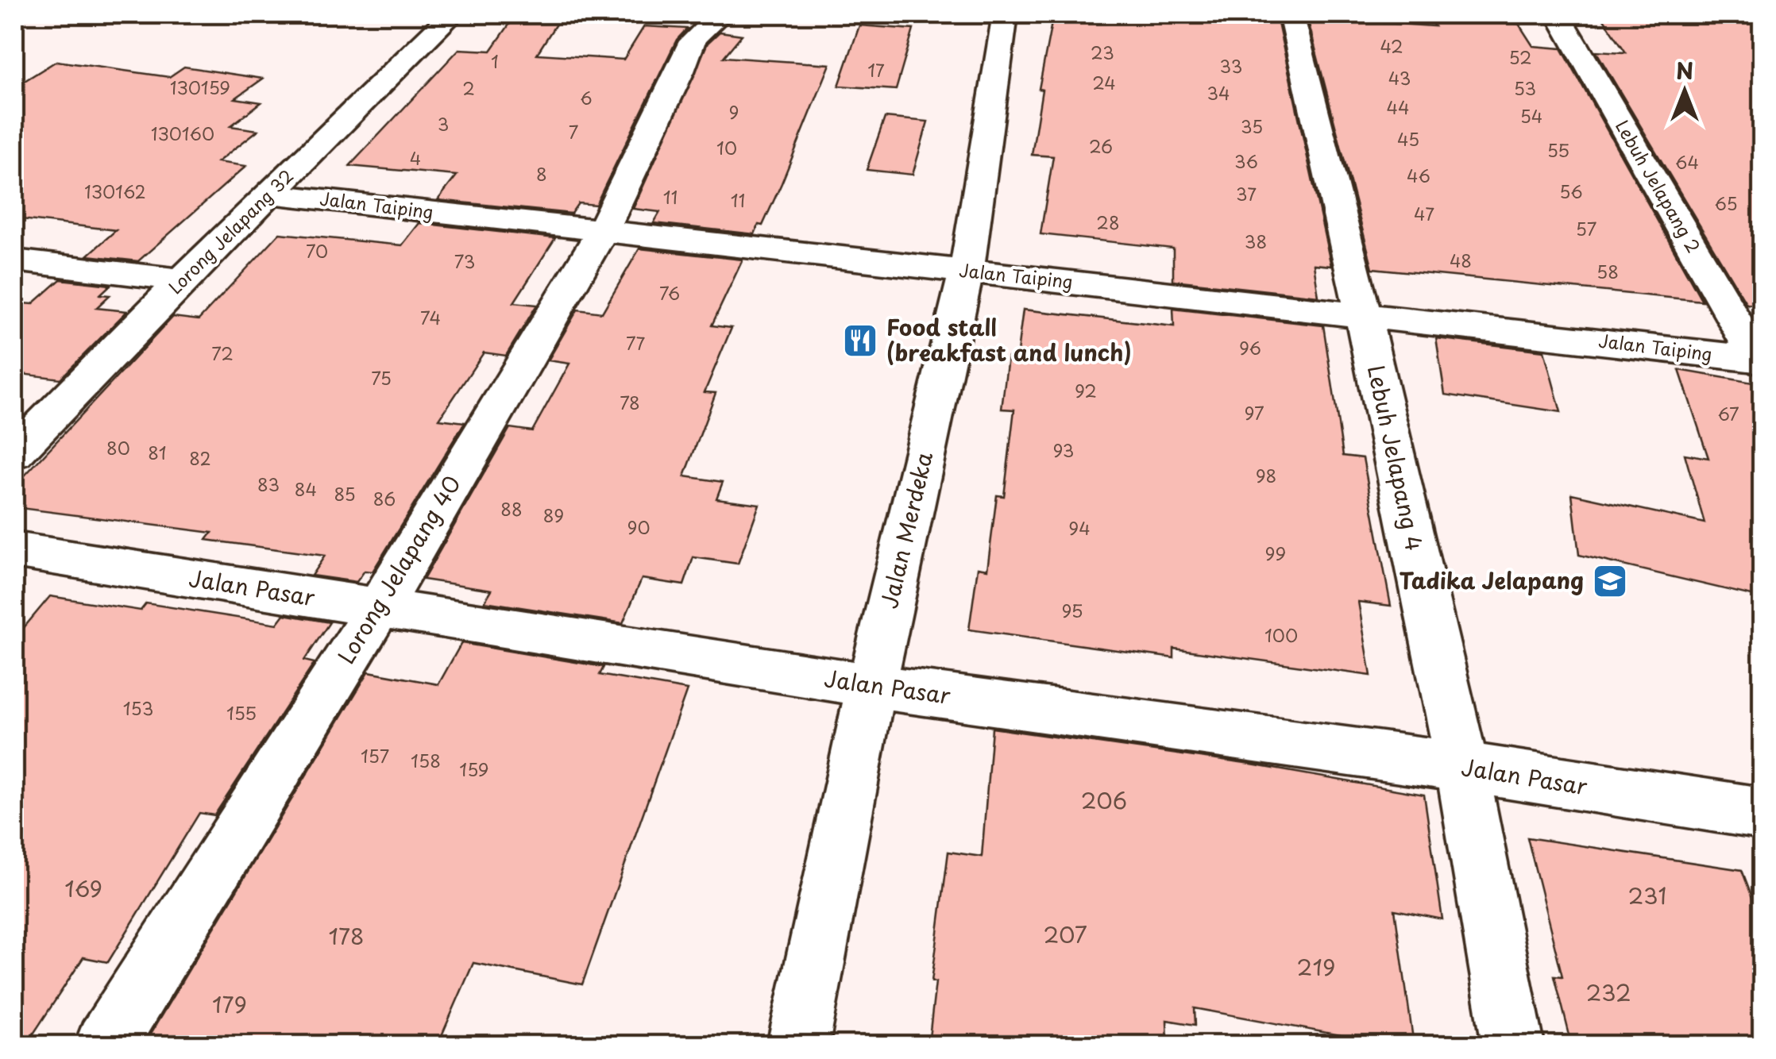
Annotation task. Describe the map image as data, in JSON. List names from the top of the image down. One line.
{"streets":{"street":["Lebuh Jelapang 2","Jalan Taiping","Lorong Jelapang 32","Lebuh Jelapang 4","Jalan Merdeka","Lorong Jelapang 40","Jalan Pasar"]},"crossings":[["Lebuh Jelapang 2","Jalan Taiping"],["Jalan Taiping","Lorong Jelapang 32"],["Jalan Taiping","Lebuh Jelapang 4"],["Jalan Taiping","Jalan Merdeka"],["Jalan Taiping","Lorong Jelapang 40"],["Lebuh Jelapang 4","Jalan Pasar"],["Jalan Merdeka","Jalan Pasar"],["Lorong Jelapang 40","Jalan Pasar"]],"places":{"restaurant":["Food stall (breakfast and lunch)"],"school or university":["Tadika Jelapang"]},"house_numbers":["42","23","52","1","33","17","43","24","130159","2","53","34","6","44","9","54","3","35","7","130160","45","26","10","55","4","36","64","8","46","130162","56","37","11","11","65","47","28","57","38","70","48","73","58","76","74","77","96","72","75","92","78","97","67","80","93","81","82","98","83","84","85","86","88","89","90","94","99","95","100","153","155","157","158","159","206","169","231","207","178","219","232","179"],"north":"top"}
